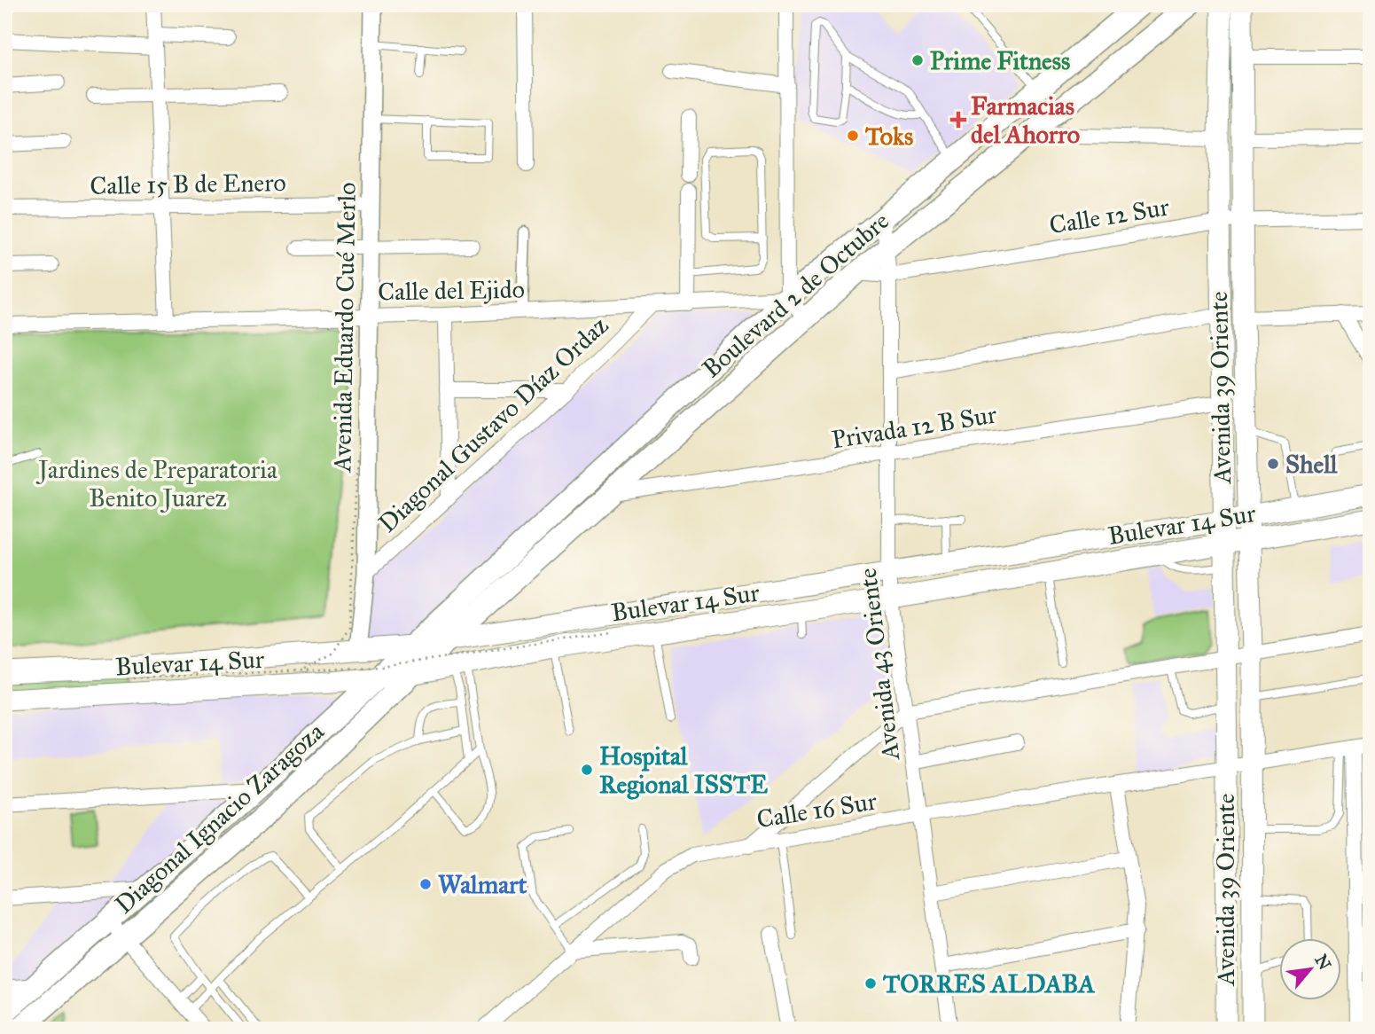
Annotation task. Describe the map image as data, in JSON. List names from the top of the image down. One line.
{"streets":{"main road":["Boulevard 2 de Octubre","Avenida 39 Oriente","Bulevar 14 Sur","Diagonal Ignacio Zaragoza"],"street":["Calle 15 B de Enero","Calle 12 Sur","Calle del Ejido","Avenida Eduardo Cué Merlo","Diagonal Gustavo Díaz Ordaz","Privada 12 B Sur","Avenida 43 Oriente","Calle 16 Sur"]},"crossings":[["Calle 15 B de Enero","Avenida Eduardo Cué Merlo"],["Calle 12 Sur","Boulevard 2 de Octubre"],["Calle 12 Sur","Avenida 39 Oriente"],["Calle 12 Sur","Avenida 43 Oriente"],["Calle del Ejido","Boulevard 2 de Octubre"],["Calle del Ejido","Avenida Eduardo Cué Merlo"],["Calle del Ejido","Diagonal Gustavo Díaz Ordaz"],["Boulevard 2 de Octubre","Privada 12 B Sur"],["Boulevard 2 de Octubre","Bulevar 14 Sur"],["Boulevard 2 de Octubre","Avenida 43 Oriente"],["Boulevard 2 de Octubre","Diagonal Ignacio Zaragoza"],["Avenida Eduardo Cué Merlo","Diagonal Gustavo Díaz Ordaz"],["Avenida Eduardo Cué Merlo","Bulevar 14 Sur"],["Avenida 39 Oriente","Privada 12 B Sur"],["Avenida 39 Oriente","Bulevar 14 Sur"],["Avenida 39 Oriente","Calle 16 Sur"],["Privada 12 B Sur","Avenida 43 Oriente"],["Bulevar 14 Sur","Avenida 43 Oriente"],["Bulevar 14 Sur","Diagonal Ignacio Zaragoza"],["Avenida 43 Oriente","Calle 16 Sur"]],"parks":["Jardines de Preparatoria Benito Juarez"],"places":{"other":["Prime Fitness","Toks","Shell","Hospital Regional ISSTE","Walmart","TORRES ALDABA"],"health":["Farmacias del Ahorro"]},"north":"top right"}
